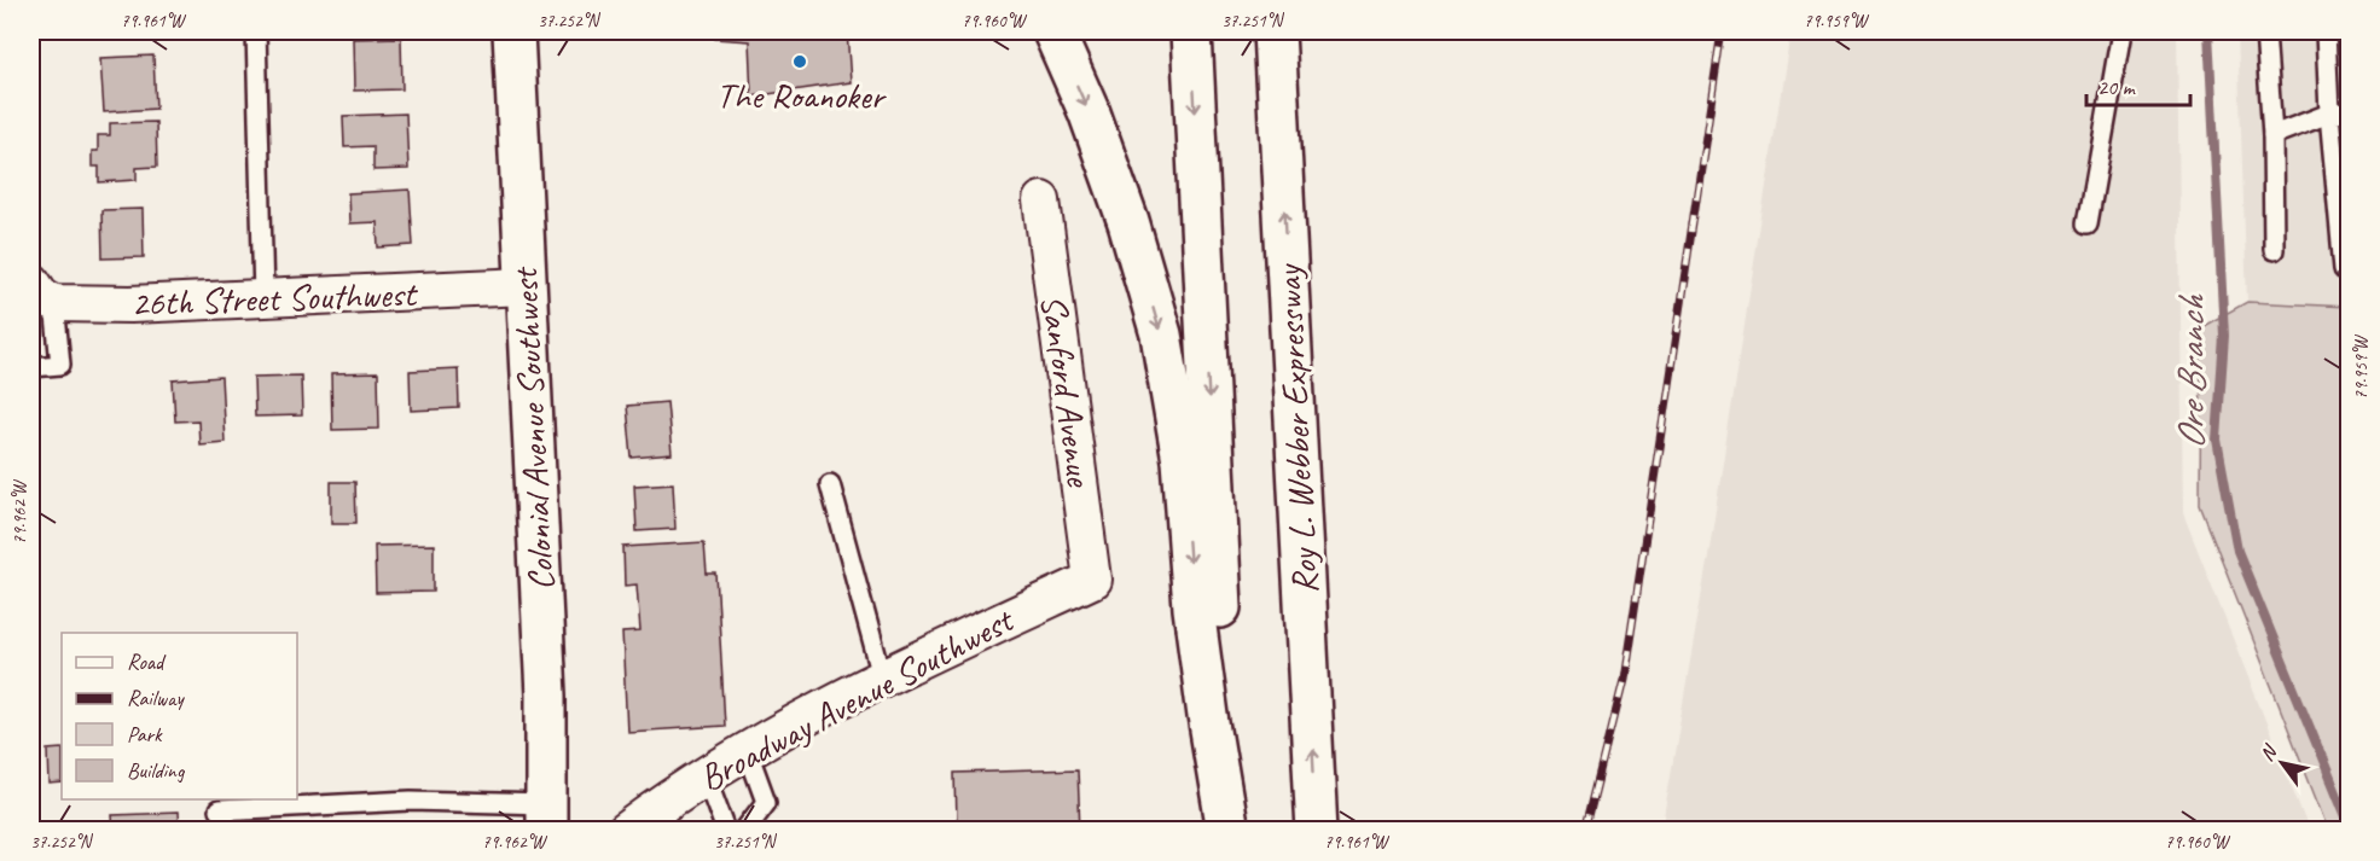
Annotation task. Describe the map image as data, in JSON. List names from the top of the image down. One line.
{"streets":{"main road":["Colonial Avenue Southwest","Roy L. Webber Expressway"],"street":["26th Street Southwest","Sanford Avenue","Broadway Avenue Southwest"]},"crossings":[["26th Street Southwest","Colonial Avenue Southwest"],["Sanford Avenue","Broadway Avenue Southwest"]],"water":["Ore Branch"],"places":["The Roanoker"],"legend":["Road","Railway","Park","Building"],"scale_bar":"20 m","north":"top left","coordinates":["79.961°W","37.252°N","79.960°W","37.251°N","79.959°W","79.962°W"]}
